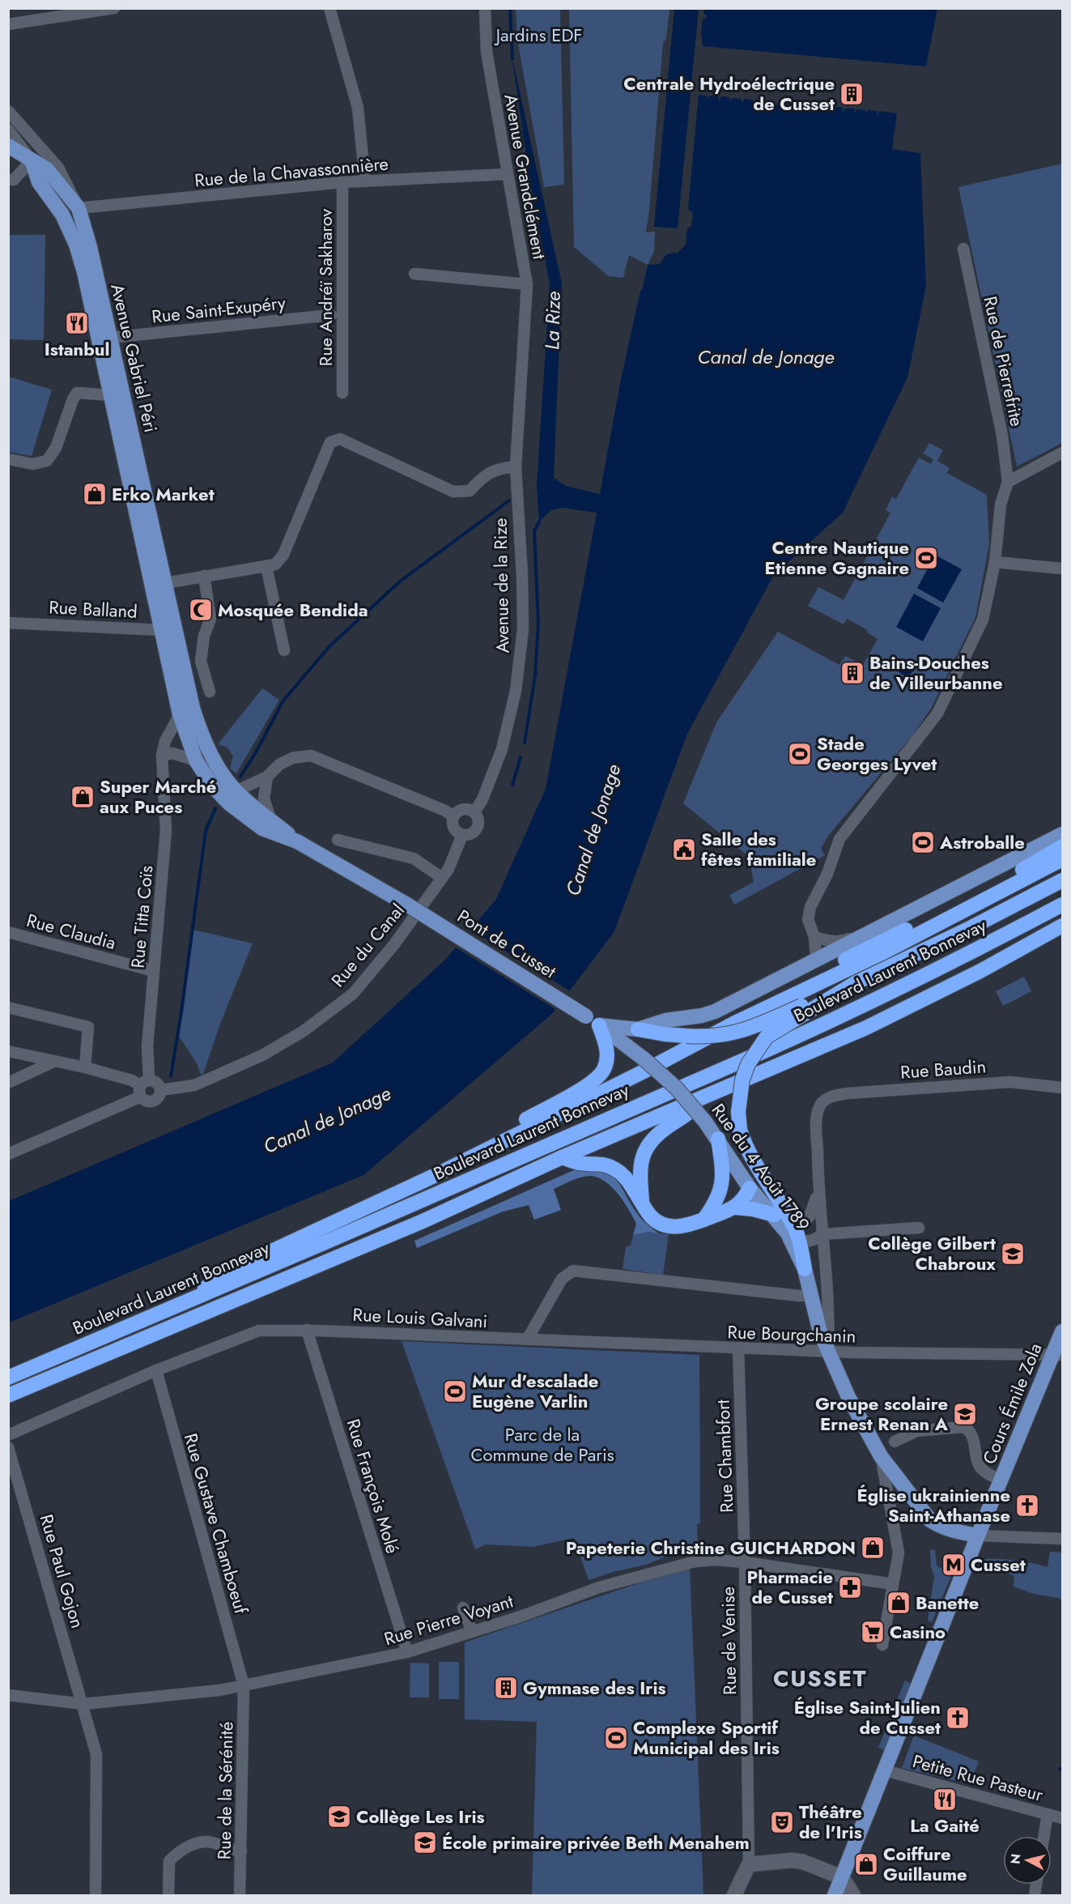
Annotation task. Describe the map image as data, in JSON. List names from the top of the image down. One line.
{"streets":{"highway":["Boulevard Laurent Bonnevay"],"main road":["Avenue Gabriel Péri","Pont de Cusset","Rue du 4 Août 1789","Cours Émile Zola"],"street":["Rue de la Chavassonnière","Avenue Grandclément","Rue Andréï Sakharov","Rue Saint-Exupéry","Rue de Pierrefrite","Avenue de la Rize","Rue Balland","Rue Titta Coïs","Rue Claudia","Rue du Canal","Rue Baudin","Rue Louis Galvani","Rue Bourgchanin","Rue Chambfort","Rue François Molé","Rue Gustave Chamboeuf","Rue Paul Gojon","Rue Pierre Voyant","Rue de Venise","Petite Rue Pasteur","Rue de la Sérénité"]},"crossings":[["Rue de la Chavassonnière","Avenue Grandclément"],["Rue de la Chavassonnière","Rue Andréï Sakharov"],["Rue de la Chavassonnière","Avenue Gabriel Péri"],["Avenue Grandclément","Avenue de la Rize"],["Rue Saint-Exupéry","Avenue Gabriel Péri"],["Avenue Gabriel Péri","Rue Balland"],["Avenue Gabriel Péri","Rue Titta Coïs"],["Avenue de la Rize","Rue du Canal"],["Rue Titta Coïs","Rue Claudia"],["Rue Titta Coïs","Rue du Canal"],["Pont de Cusset","Rue du 4 Août 1789"],["Rue du 4 Août 1789","Rue Bourgchanin"],["Rue du 4 Août 1789","Rue Pierre Voyant"],["Rue Louis Galvani","Rue Bourgchanin"],["Rue Louis Galvani","Rue François Molé"],["Rue Louis Galvani","Rue Gustave Chamboeuf"],["Rue Bourgchanin","Cours Émile Zola"],["Rue Bourgchanin","Rue Chambfort"],["Cours Émile Zola","Petite Rue Pasteur"],["Rue Chambfort","Rue Pierre Voyant"],["Rue Chambfort","Rue de Venise"],["Rue François Molé","Rue Pierre Voyant"],["Rue Gustave Chamboeuf","Rue Pierre Voyant"],["Rue Gustave Chamboeuf","Rue de la Sérénité"],["Rue Paul Gojon","Rue Pierre Voyant"],["Rue Pierre Voyant","Rue de Venise"],["Rue Pierre Voyant","Rue de la Sérénité"]],"districts":["CUSSET"],"water":["La Rize","Canal de Jonage"],"parks":["Jardins EDF","Parc de la Commune de Paris"],"places":{"building":["Centrale Hydroélectrique de Cusset","Bains-Douches de Villeurbanne","Gymnase des Iris"],"restaurant":["Istanbul","La Gaité"],"shop":["Erko Market","Super Marché aux Puces","Papeterie Christine GUICHARDON","Banette","Coiffure Guillaume"],"sports":["Centre Nautique Etienne Gagnaire","Stade Georges Lyvet","Astroballe","Mur d'escalade Eugène Varlin","Complexe Sportif Municipal des Iris"],"mosque":["Mosquée Bendida"],"public building":["Salle des fêtes familiale"],"school or university":["Collège Gilbert Chabroux","Groupe scolaire Ernest Renan A","Collège Les Iris","École primaire privée Beth Menahem"],"church":["Église ukrainienne Saint-Athanase","Église Saint-Julien de Cusset"],"metro station":["Cusset"],"pharmacy":["Pharmacie de Cusset"],"supermarket":["Casino"],"theatre":["Théâtre de l'Iris"]},"north":"left"}
